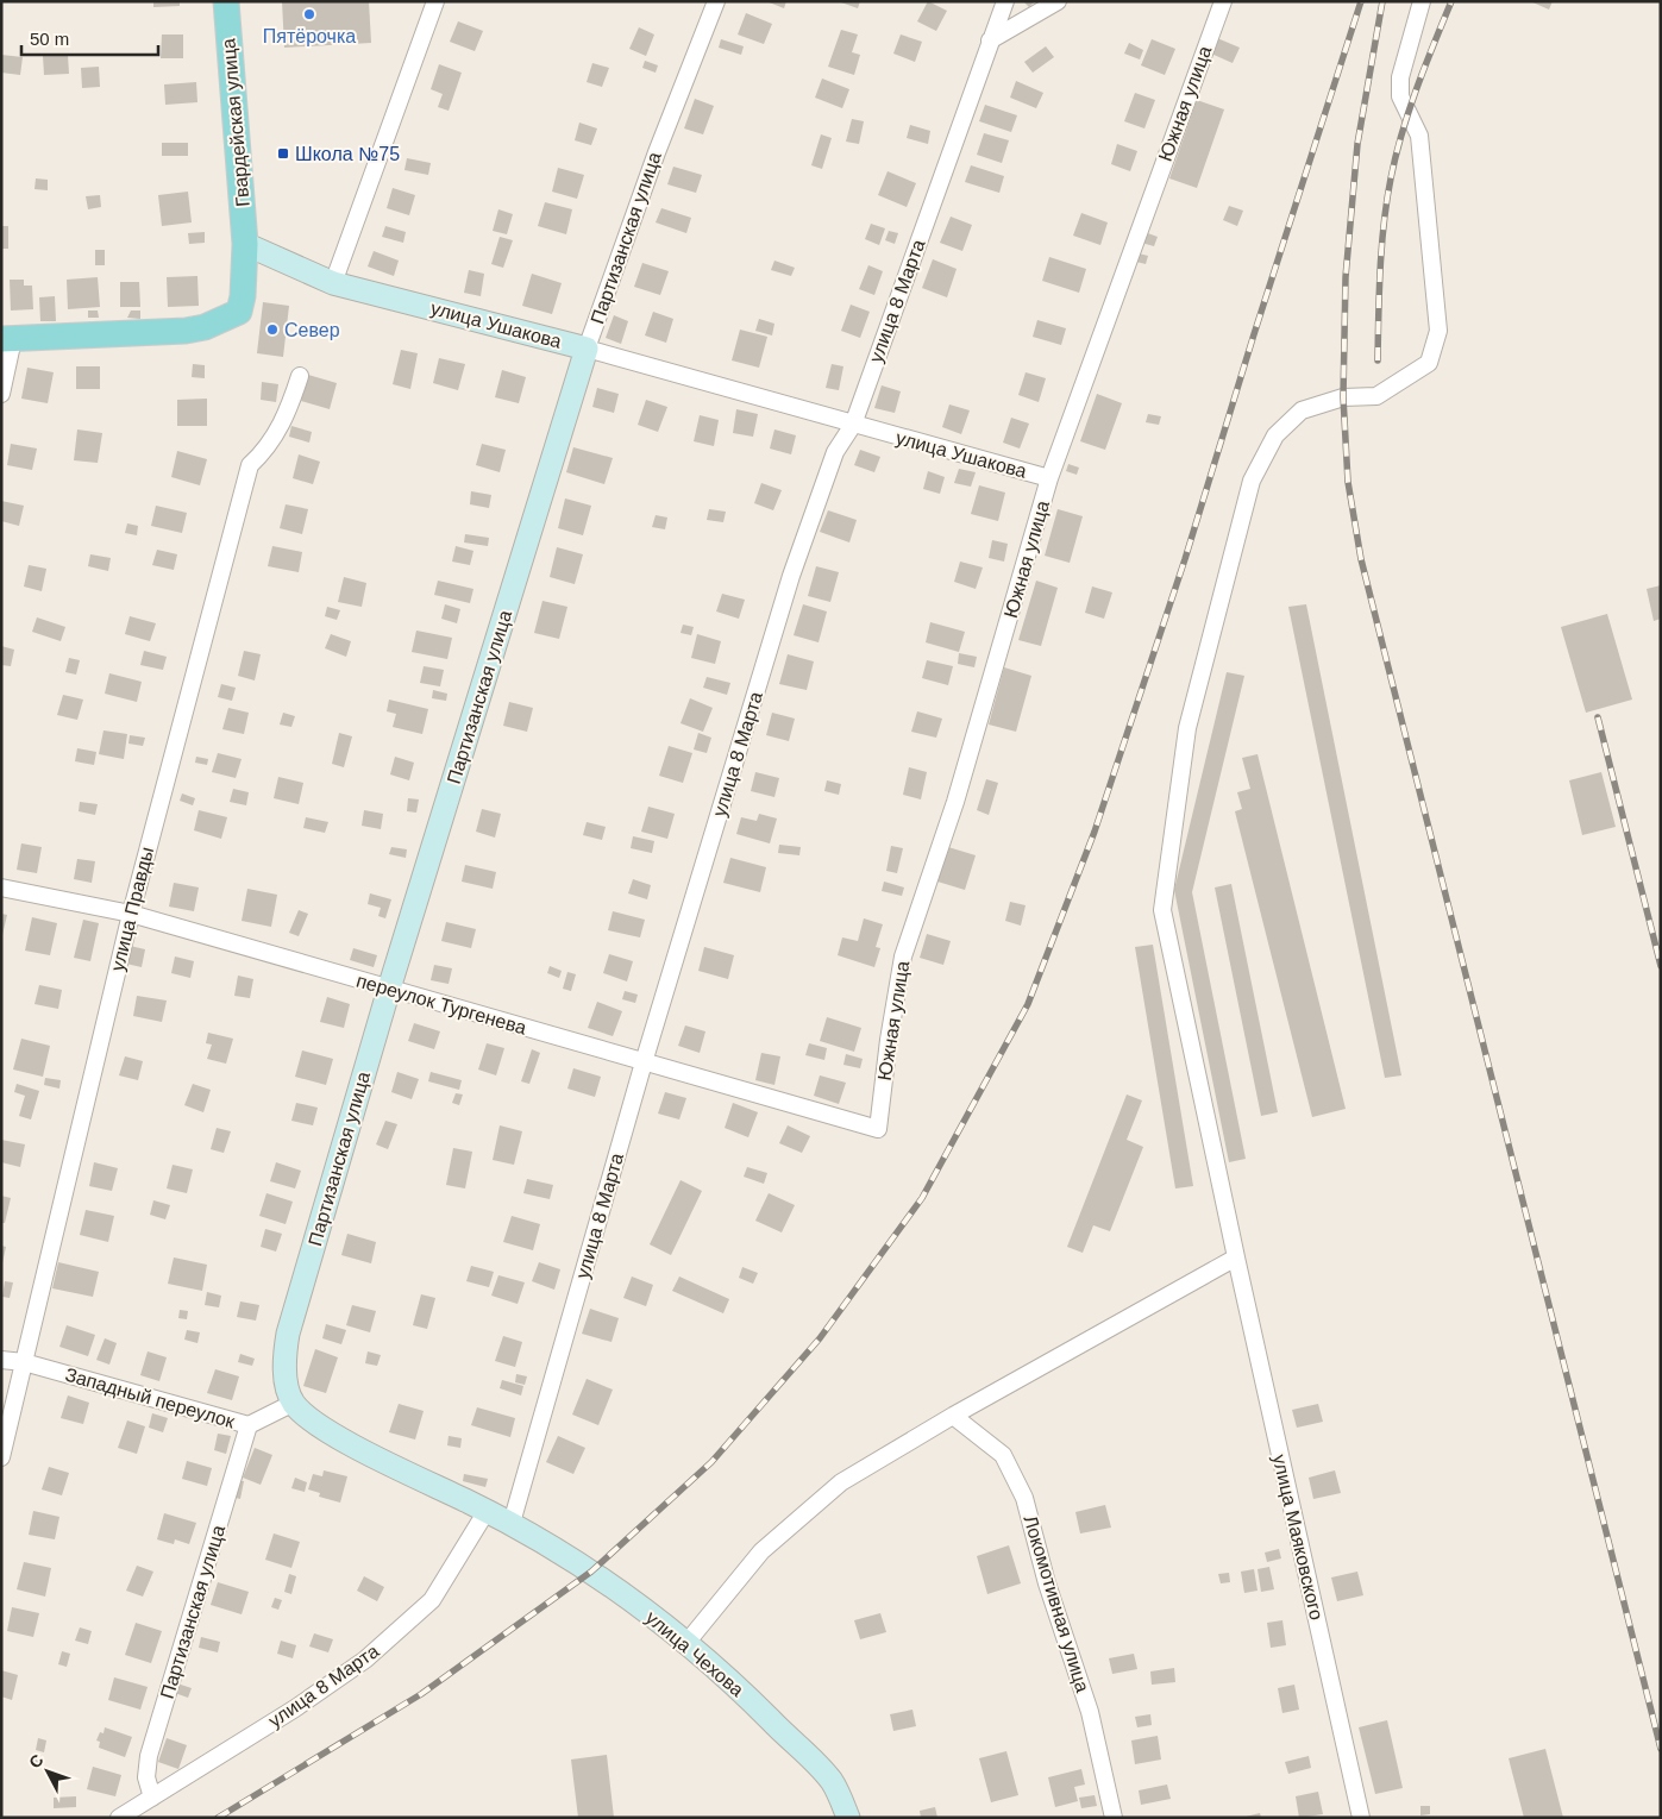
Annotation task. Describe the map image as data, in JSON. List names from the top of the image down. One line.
{"streets":{"main road":["Гвардейская улица"],"street":["Южная улица","Партизанская улица","улица 8 Марта","улица Ушакова","улица Правды","переулок Тургенева","Западный переулок","улица Маяковского","Локомотивная улица","улица Чехова"]},"crossings":[["Южная улица","улица Ушакова"],["Южная улица","переулок Тургенева"],["Гвардейская улица","улица Ушакова"],["Партизанская улица","улица 8 Марта"],["Партизанская улица","улица Ушакова"],["Партизанская улица","переулок Тургенева"],["Партизанская улица","Западный переулок"],["улица 8 Марта","улица Ушакова"],["улица 8 Марта","переулок Тургенева"],["улица 8 Марта","улица Чехова"],["улица Правды","переулок Тургенева"],["улица Правды","Западный переулок"]],"places":{"other":["Пятёрочка","Север"],"transit":["Школа №75"]},"scale_bar":"50 m","north":"top left"}
